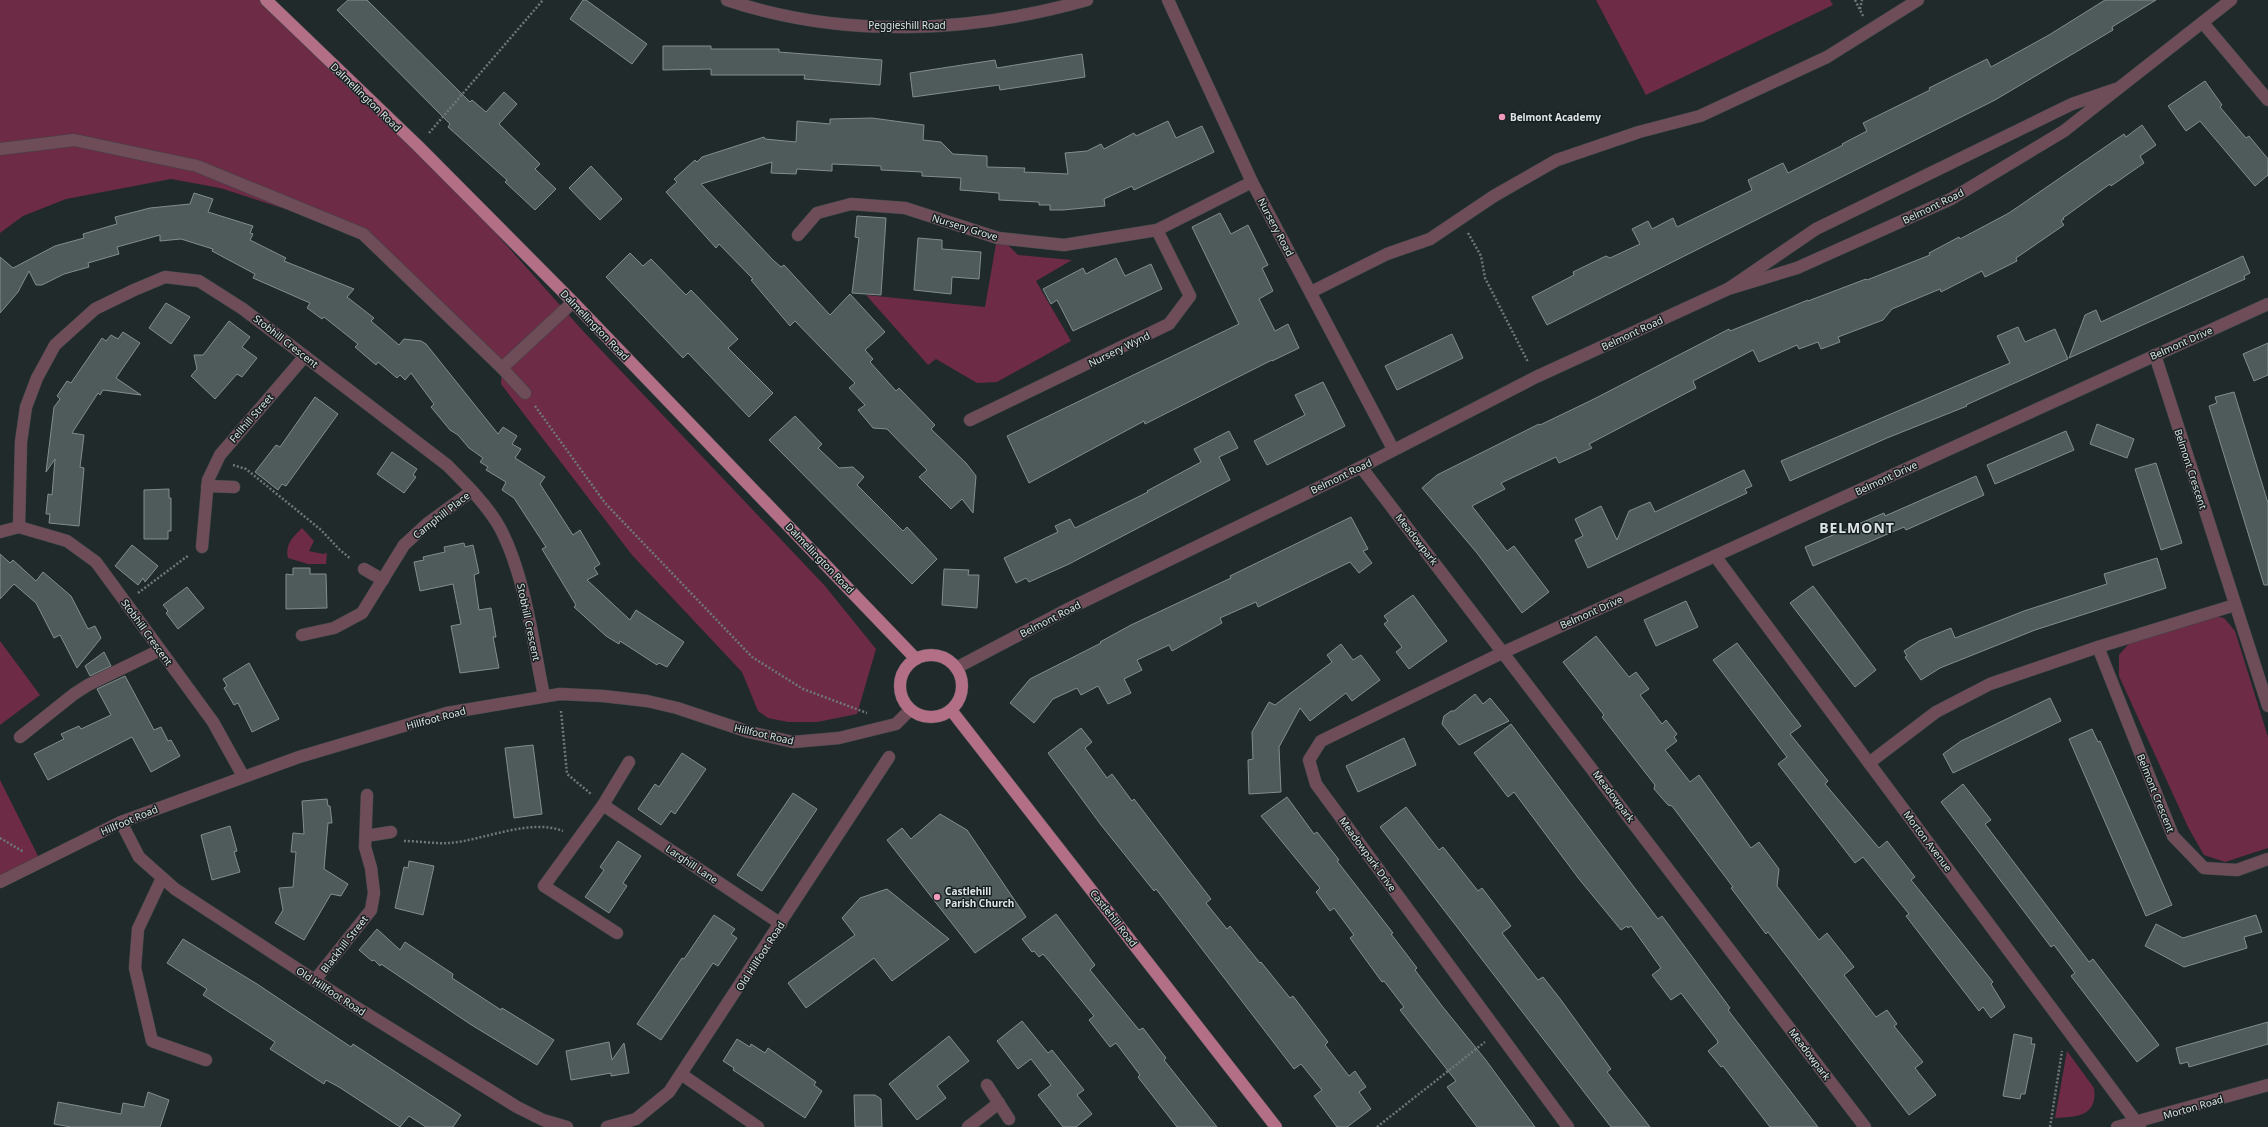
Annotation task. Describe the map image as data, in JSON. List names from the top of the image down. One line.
{"streets":{"main road":["Dalmellington Road","Castlehill Road"],"street":["Peggieshill Road","Belmont Road","Nursery Grove","Nursery Road","Stobhill Crescent","Belmont Drive","Nursery Wynd","Fellhill Street","Belmont Crescent","Camphill Place","Meadowpark","Hillfoot Road","Morton Avenue","Meadowpark Drive","Larghill Lane","Blackhill Street","Old Hillfoot Road","Morton Road"]},"crossings":[["Dalmellington Road","Belmont Road"],["Dalmellington Road","Castlehill Road"],["Belmont Road","Nursery Road"],["Belmont Road","Meadowpark"],["Belmont Road","Castlehill Road"],["Nursery Grove","Nursery Road"],["Nursery Grove","Nursery Wynd"],["Stobhill Crescent","Fellhill Street"],["Stobhill Crescent","Camphill Place"],["Stobhill Crescent","Hillfoot Road"],["Belmont Drive","Belmont Crescent"],["Belmont Drive","Meadowpark"],["Belmont Drive","Morton Avenue"],["Belmont Drive","Meadowpark Drive"],["Meadowpark","Meadowpark Drive"],["Hillfoot Road","Old Hillfoot Road"],["Morton Avenue","Morton Road"],["Larghill Lane","Old Hillfoot Road"],["Blackhill Street","Old Hillfoot Road"]],"districts":["BELMONT"],"places":["Belmont Academy","Castlehill Parish Church"]}
